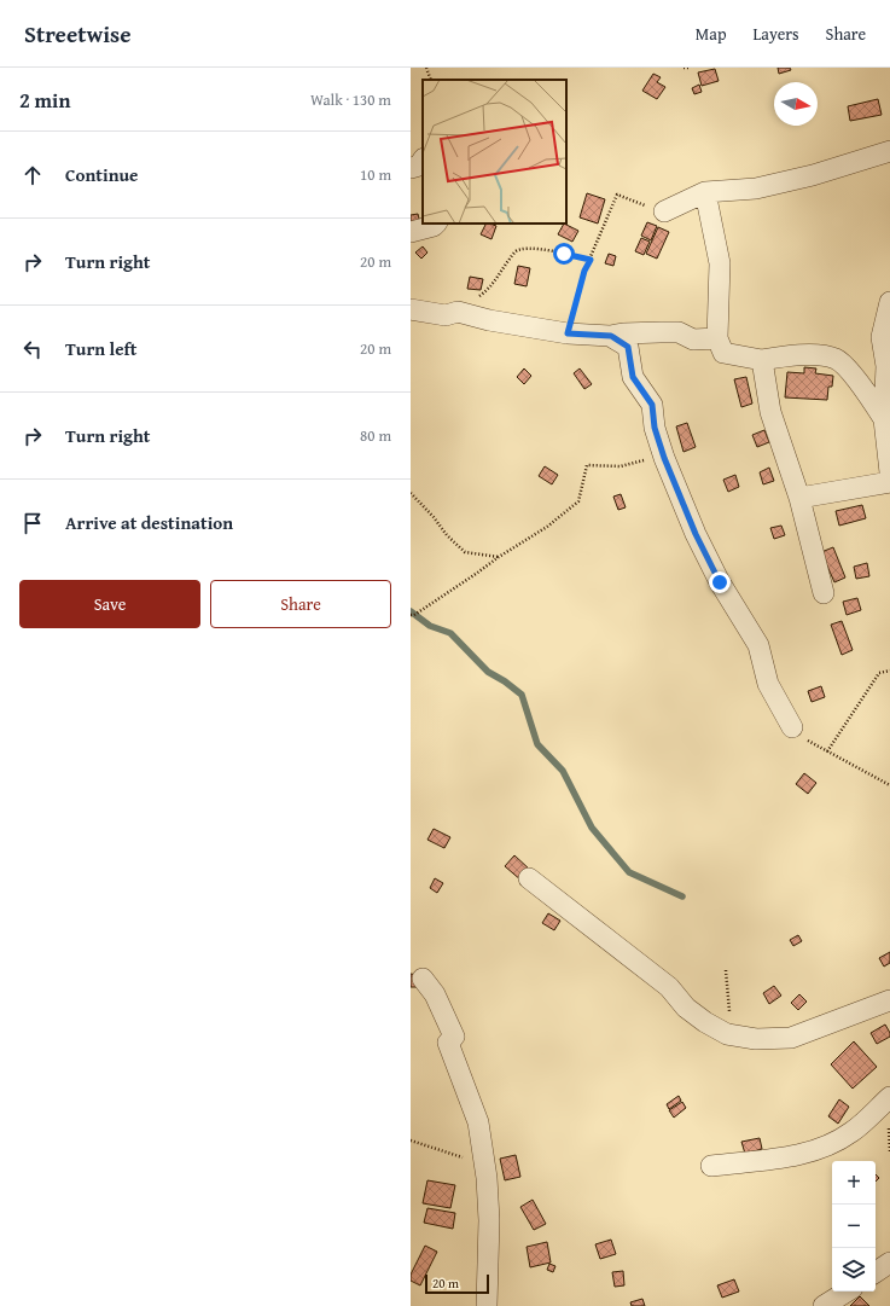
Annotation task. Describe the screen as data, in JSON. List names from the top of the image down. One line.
{"scale_bar":"20 m","north":"right","page":{"header":"Streetwise","nav":["Map","Layers","Share"],"heading":["2 min","Walk · 130 m"],"list":[["Continue","10 m"],["Turn right","20 m"],["Turn left","20 m"],["Turn right","80 m"],"Arrive at destination"],"buttons":["Save","Share"],"map_buttons":["+","−"],"scale":"20 m"}}
